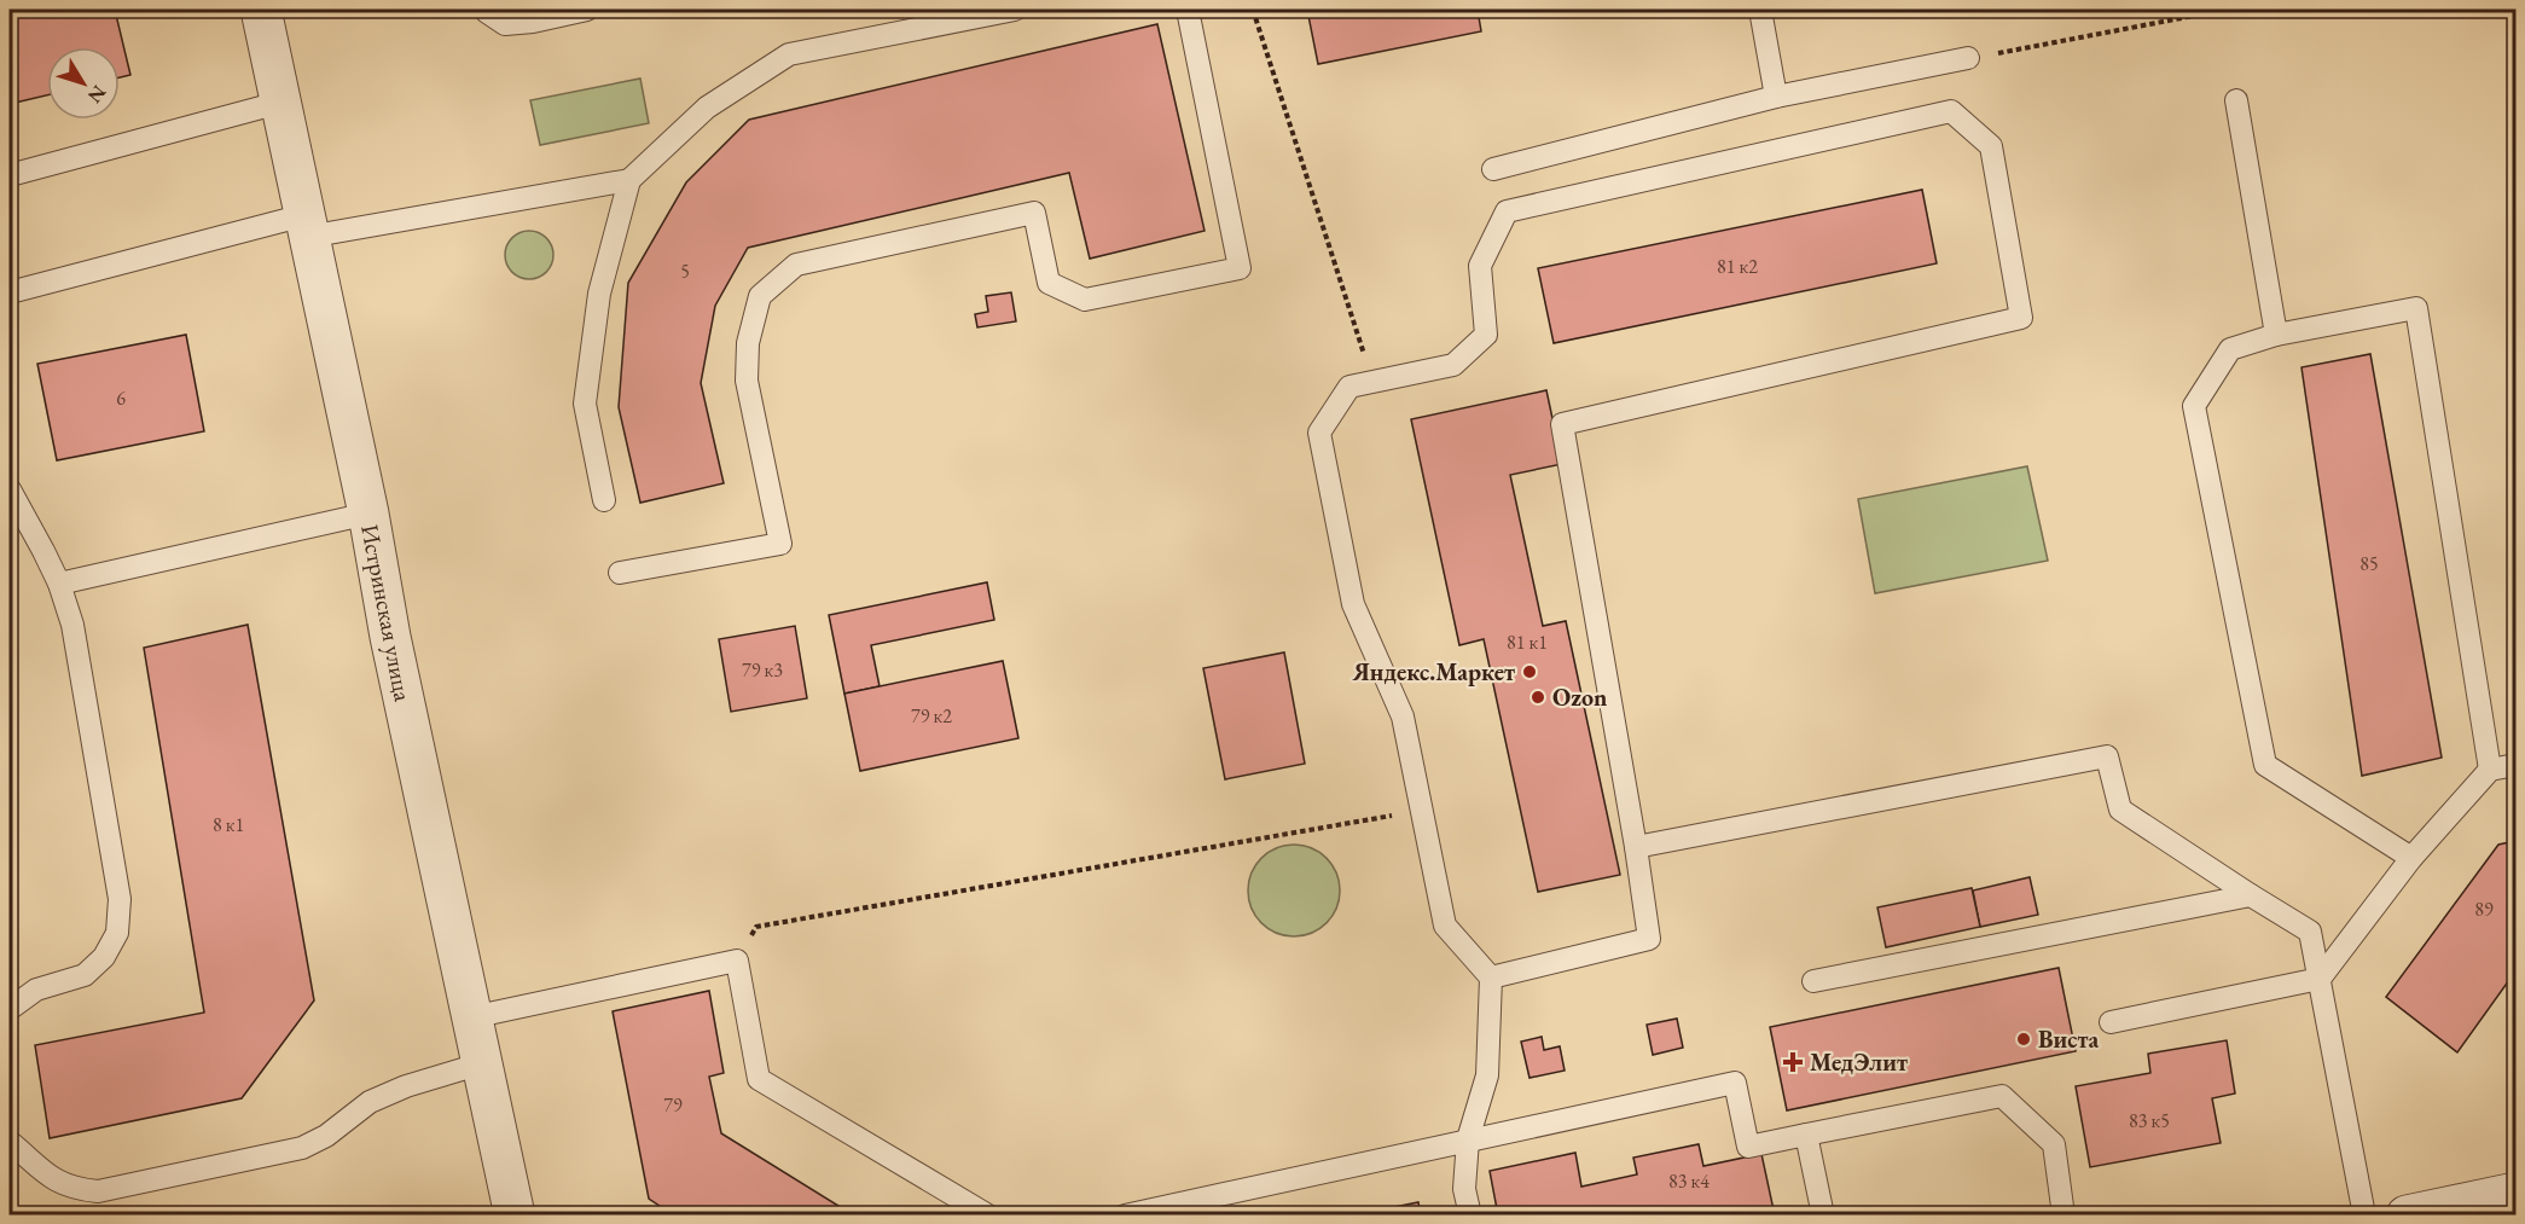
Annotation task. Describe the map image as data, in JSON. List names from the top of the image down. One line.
{"streets":{"street":["Истринская улица"]},"places":{"other":["Яндекс.Маркет","Ozon","Виста"],"health":["МедЭлит"]},"house_numbers":["81 к2","5","6","85","81 к1","79 к3","79 к2","8 к1","89","79","83 к5","83 к4"],"north":"bottom right"}
